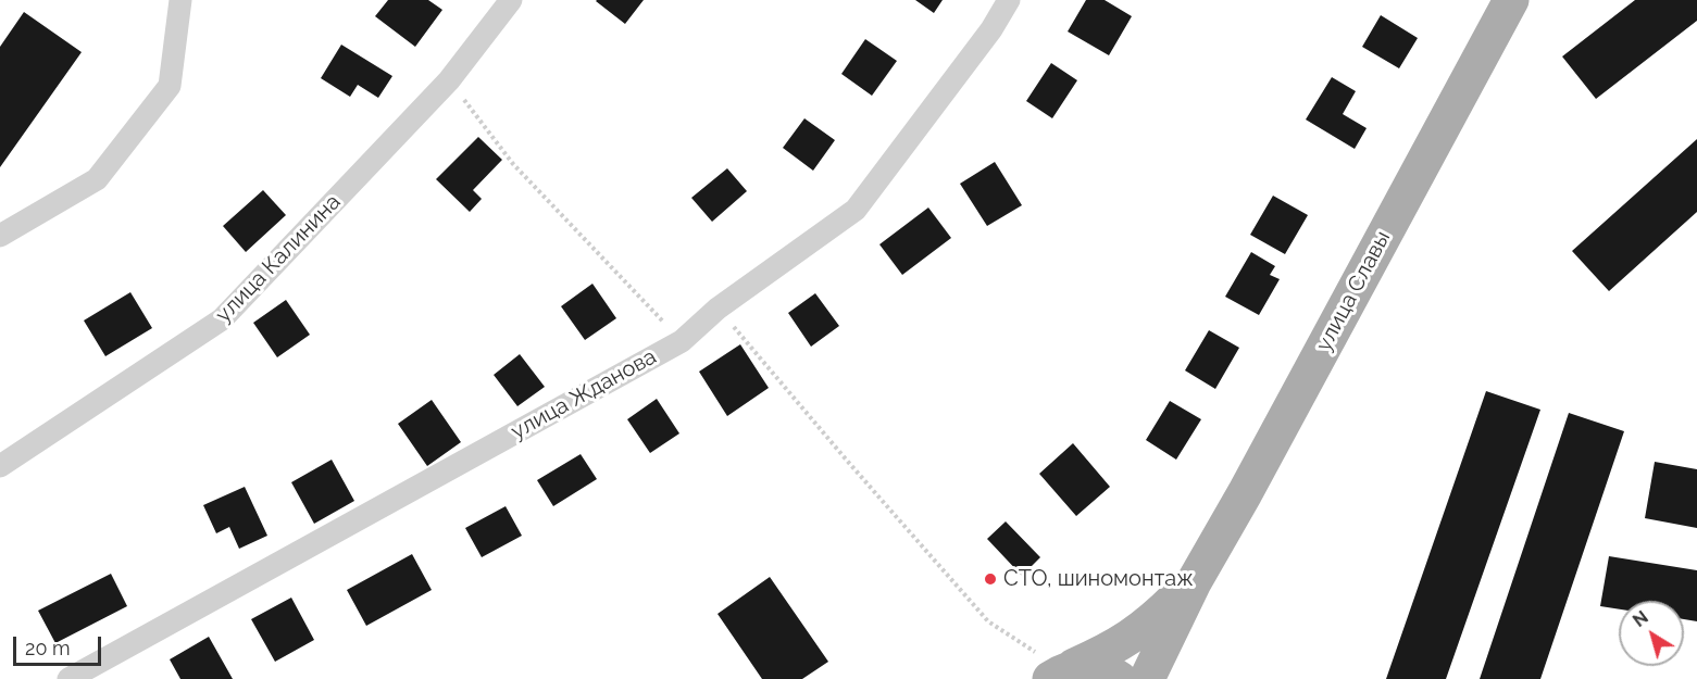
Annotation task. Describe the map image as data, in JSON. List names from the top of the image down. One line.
{"streets":{"main road":["улица Славы"],"street":["улица Калинина","улица Жданова"]},"places":["СТО, шиномонтаж"],"scale_bar":"20 m","north":"top left"}
